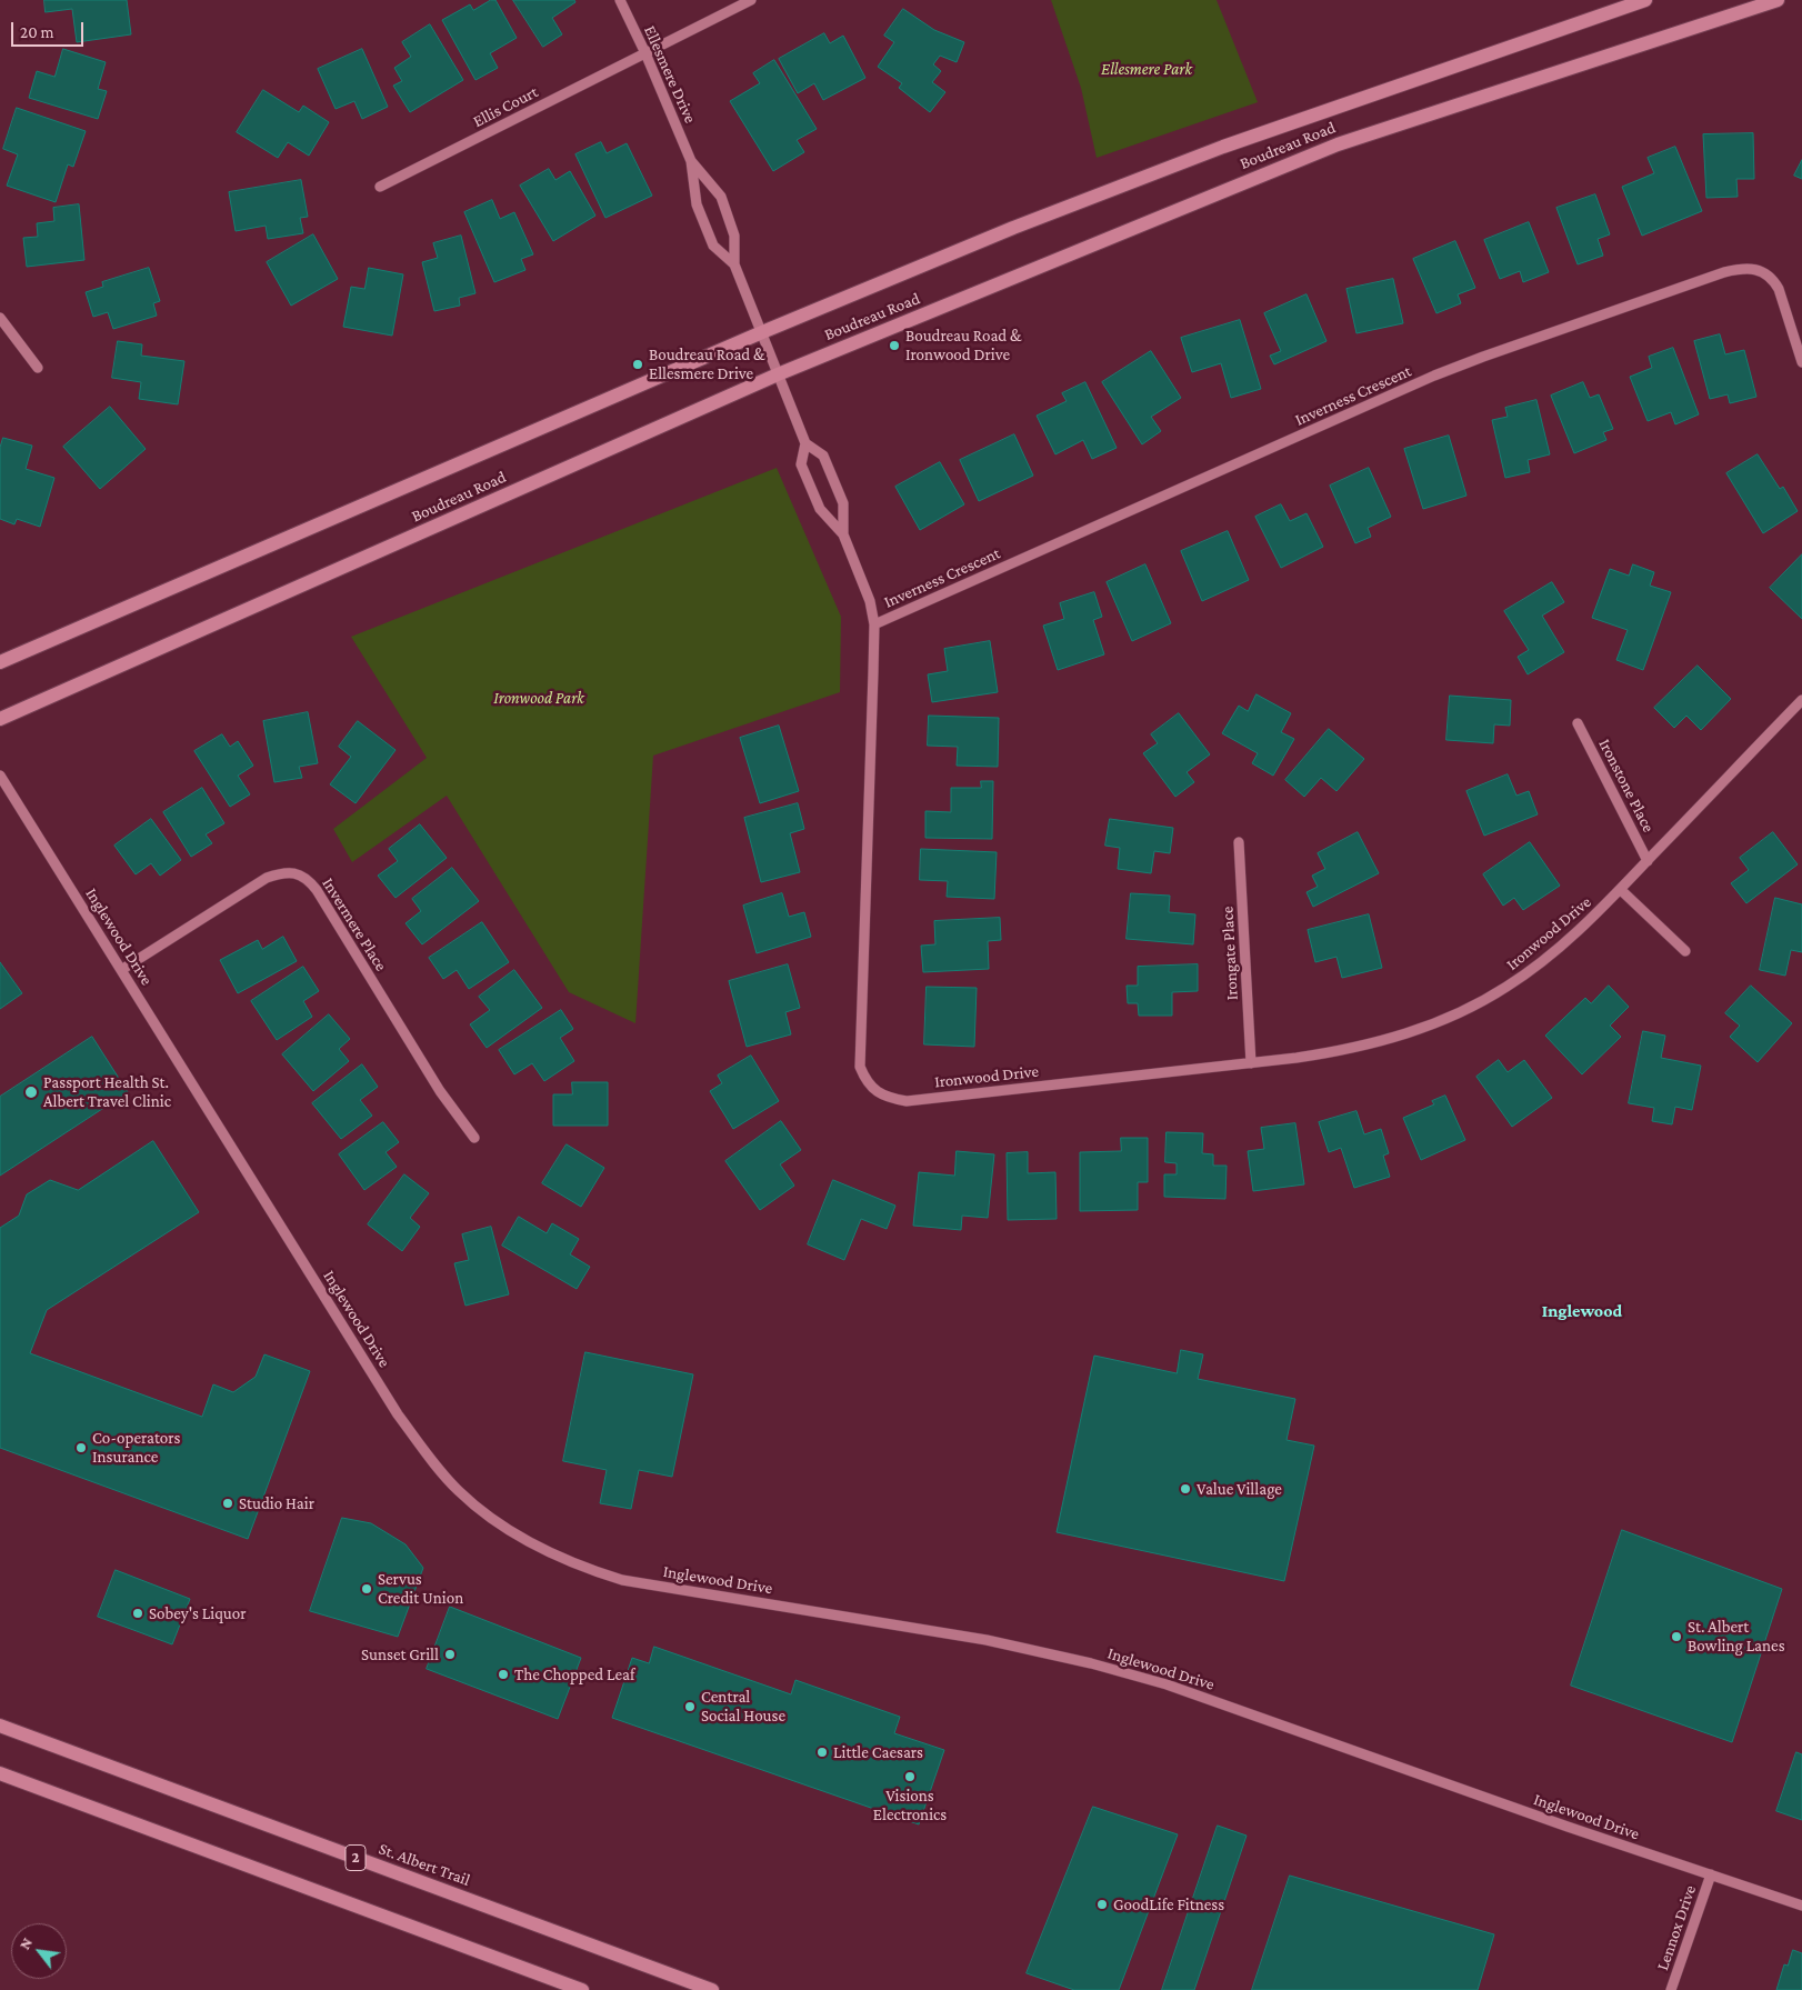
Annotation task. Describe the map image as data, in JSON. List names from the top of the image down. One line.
{"streets":{"main road":["Boudreau Road","2","St. Albert Trail"],"street":["Ellesmere Drive","Ellis Court","Inverness Crescent","Ironstone Place","Invermere Place","Ironwood Drive","Inglewood Drive","Irongate Place","Lennox Drive"]},"crossings":[["Ellesmere Drive","Ellis Court"],["Ellesmere Drive","Boudreau Road"],["Ellesmere Drive","Ironwood Drive"],["Boudreau Road","Ironwood Drive"],["Inverness Crescent","Ironwood Drive"],["Ironstone Place","Ironwood Drive"],["Invermere Place","Inglewood Drive"],["Ironwood Drive","Irongate Place"],["Inglewood Drive","Lennox Drive"]],"districts":["Inglewood"],"parks":["Ellesmere Park","Ironwood Park"],"places":["Boudreau Road & Ironwood Drive","Boudreau Road & Ellesmere Drive","Passport Health St. Albert Travel Clinic","Co-operators Insurance","Value Village","Studio Hair","Servus Credit Union","Sobey's Liquor","St. Albert Bowling Lanes","Sunset Grill","The Chopped Leaf","Central Social House","Little Caesars","Visions Electronics","GoodLife Fitness"],"scale_bar":"20 m","north":"top left"}
